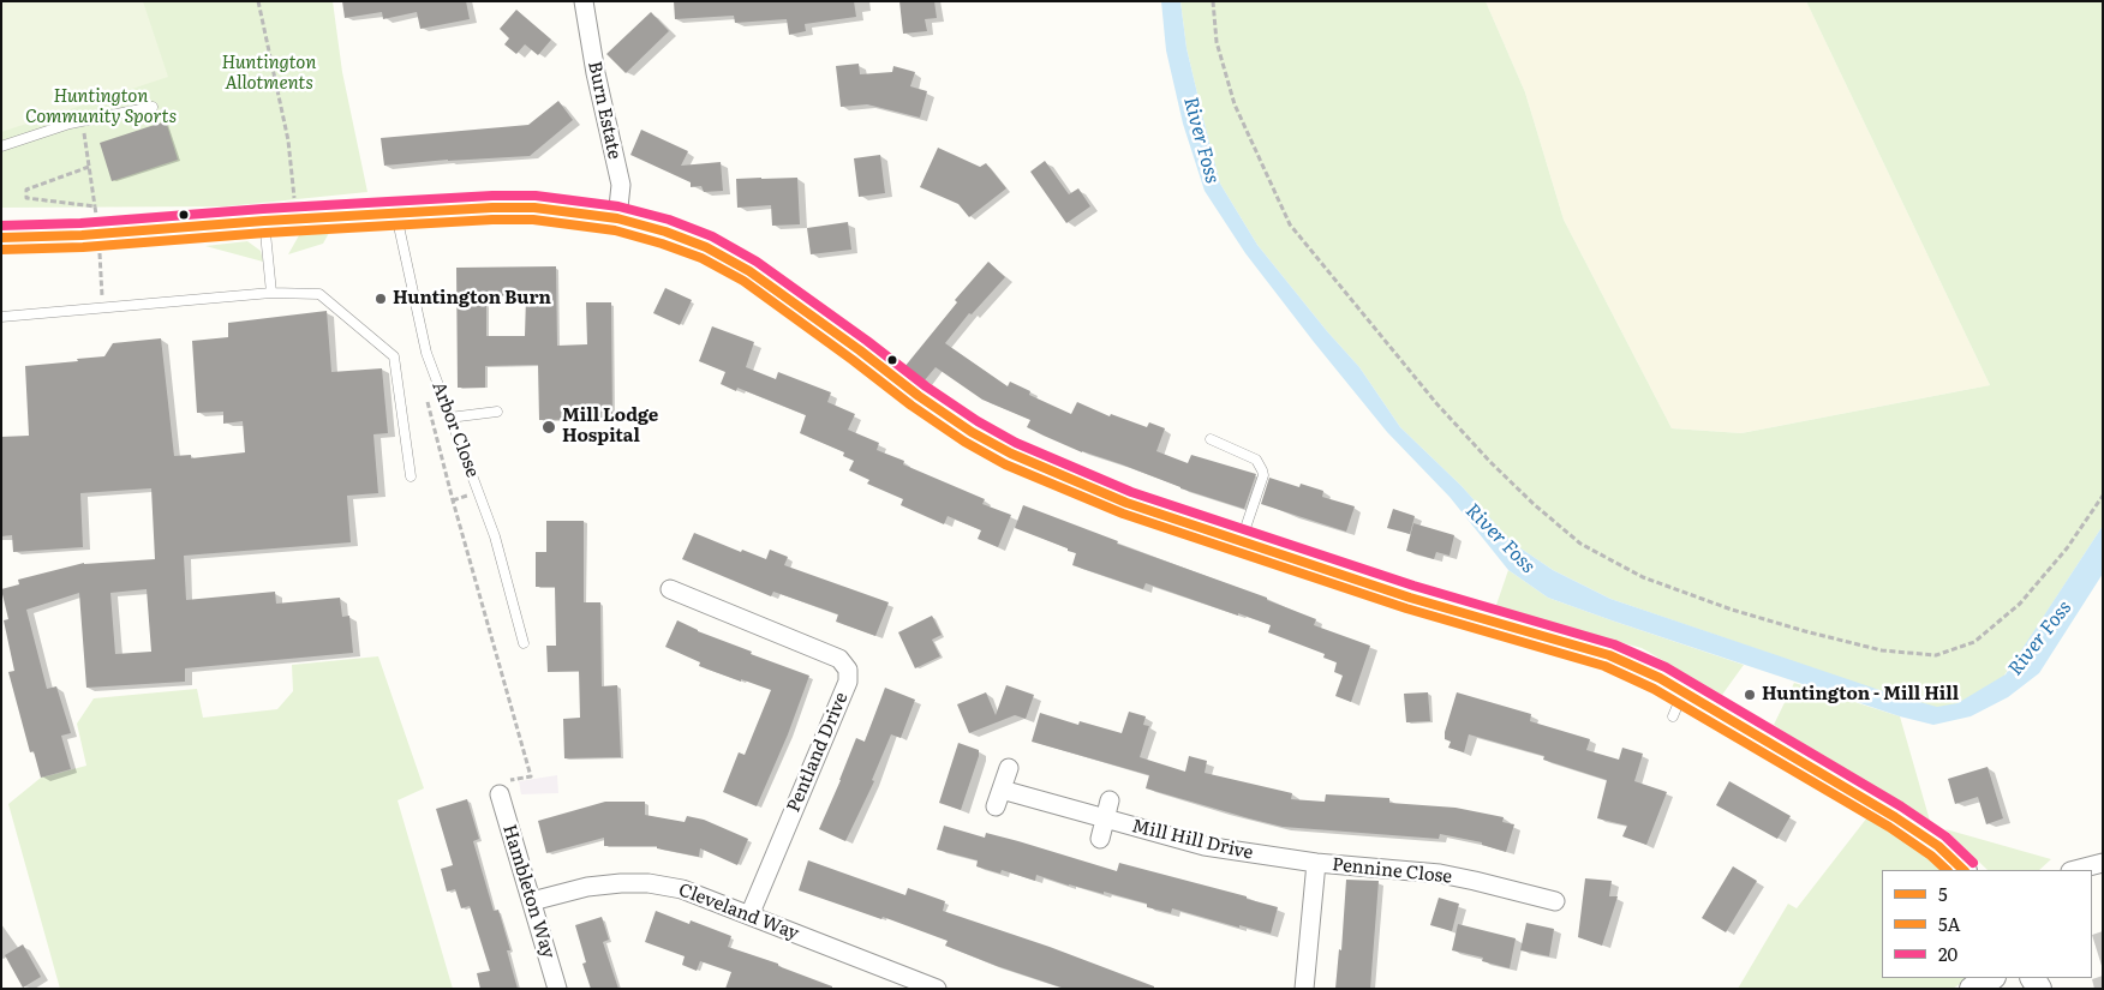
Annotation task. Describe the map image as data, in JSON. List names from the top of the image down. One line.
{"streets":{"street":["Burn Estate","Pentland Drive","Mill Hill Drive","Pennine Close","Hambleton Way","Cleveland Way"],"lane":["Arbor Close"]},"crossings":[["Pentland Drive","Cleveland Way"],["Mill Hill Drive","Pennine Close"],["Hambleton Way","Cleveland Way"]],"water":["River Foss"],"parks":["Huntington Allotments","Huntington Community Sports"],"places":["Huntington Burn","Mill Lodge Hospital","Huntington - Mill Hill"],"lines":["transit line 20","transit line 5","transit line 5A"],"legend":["5","5A","20"]}
